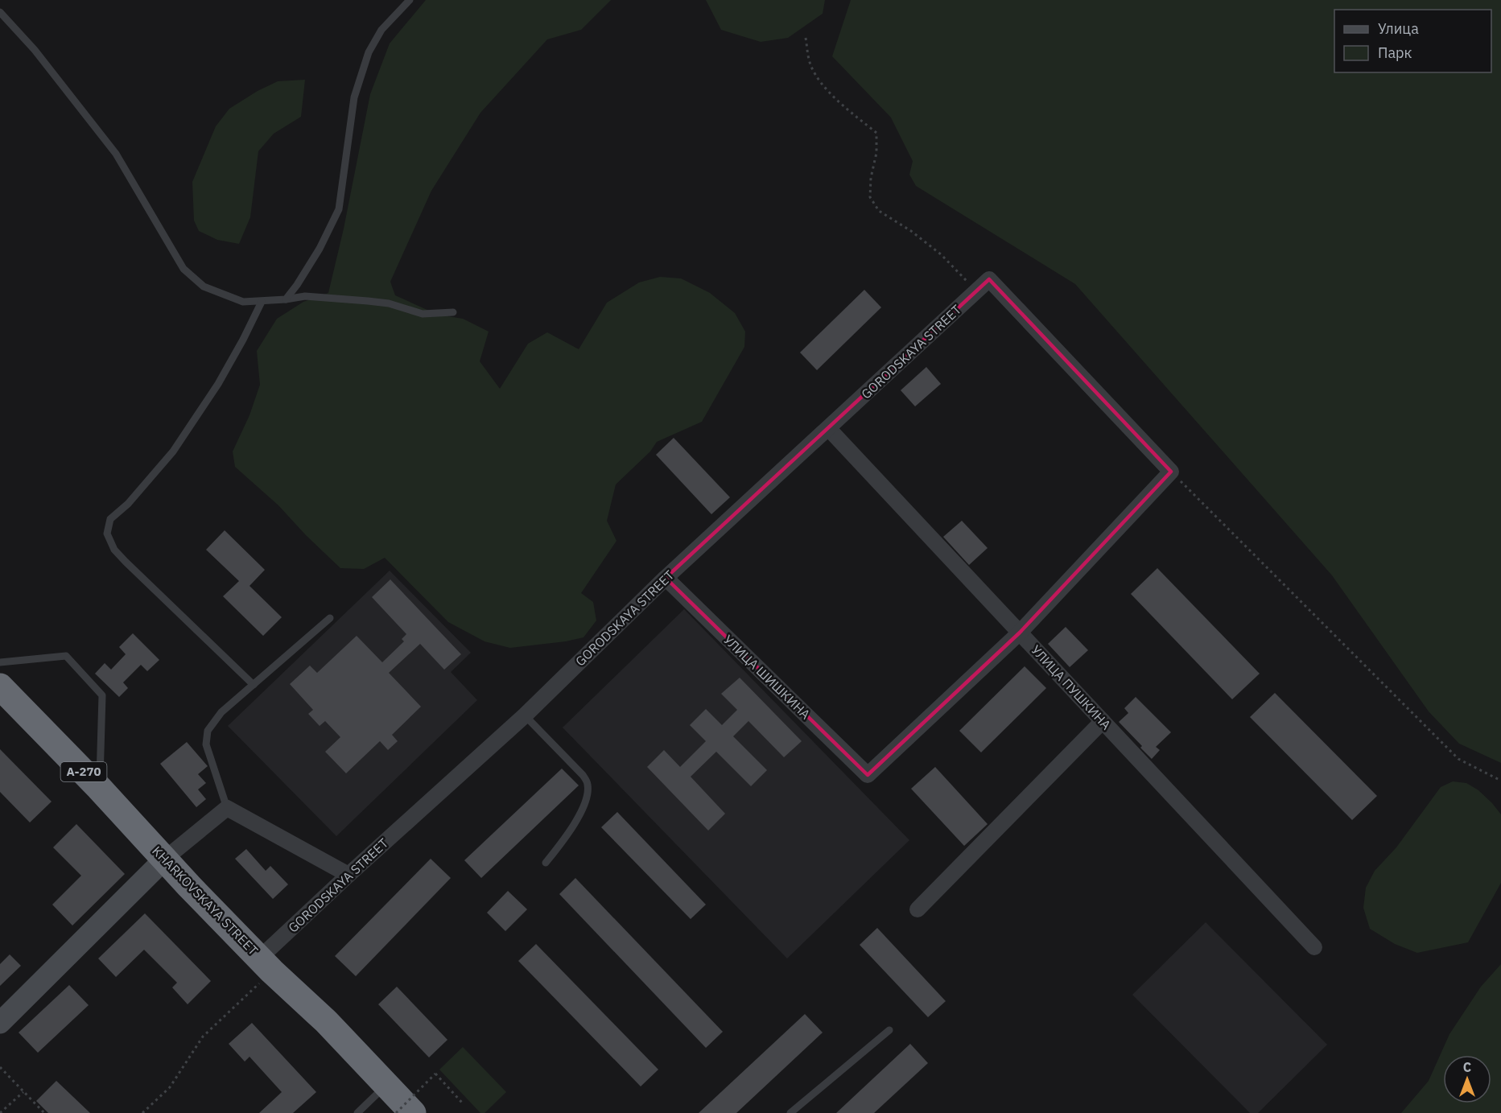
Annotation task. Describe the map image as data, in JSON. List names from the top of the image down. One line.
{"streets":{"highway":["А-270","KHARKOVSKAYA STREET"],"street":["GORODSKAYA STREET","УЛИЦА ШИШКИНА","УЛИЦА ПУШКИНА"]},"crossings":[["GORODSKAYA STREET","УЛИЦА ШИШКИНА"],["GORODSKAYA STREET","УЛИЦА ПУШКИНА"],["GORODSKAYA STREET","KHARKOVSKAYA STREET"],["УЛИЦА ШИШКИНА","УЛИЦА ПУШКИНА"]],"legend":["Улица","Парк"],"north":"top"}
